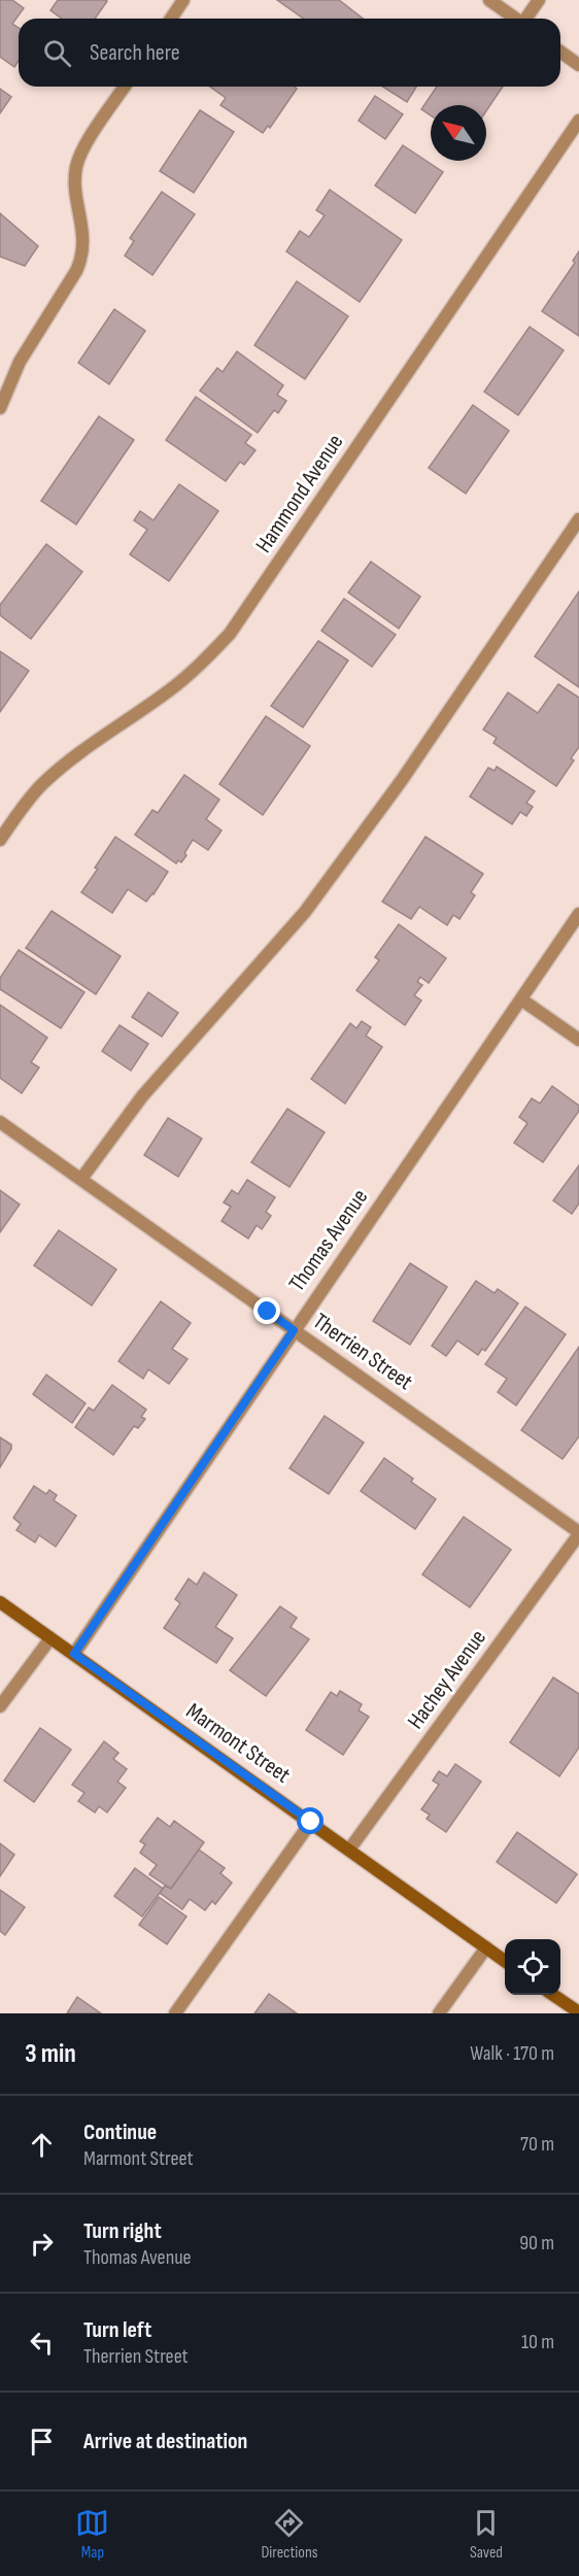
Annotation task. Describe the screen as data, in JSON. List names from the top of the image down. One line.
{"streets":{"main road":["Marmont Street"],"street":["Hammond Avenue","Thomas Avenue","Therrien Street","Hachey Avenue"]},"crossings":[["Thomas Avenue","Therrien Street"],["Thomas Avenue","Marmont Street"],["Therrien Street","Hachey Avenue"],["Hachey Avenue","Marmont Street"]],"north":"top left","page":{"search":"Search here","heading":["3 min","Walk · 170 m"],"list":[["Continue","Marmont Street","70 m"],["Turn right","Thomas Avenue","90 m"],["Turn left","Therrien Street","10 m"],"Arrive at destination"],"nav":["Map","Directions","Saved"]}}
